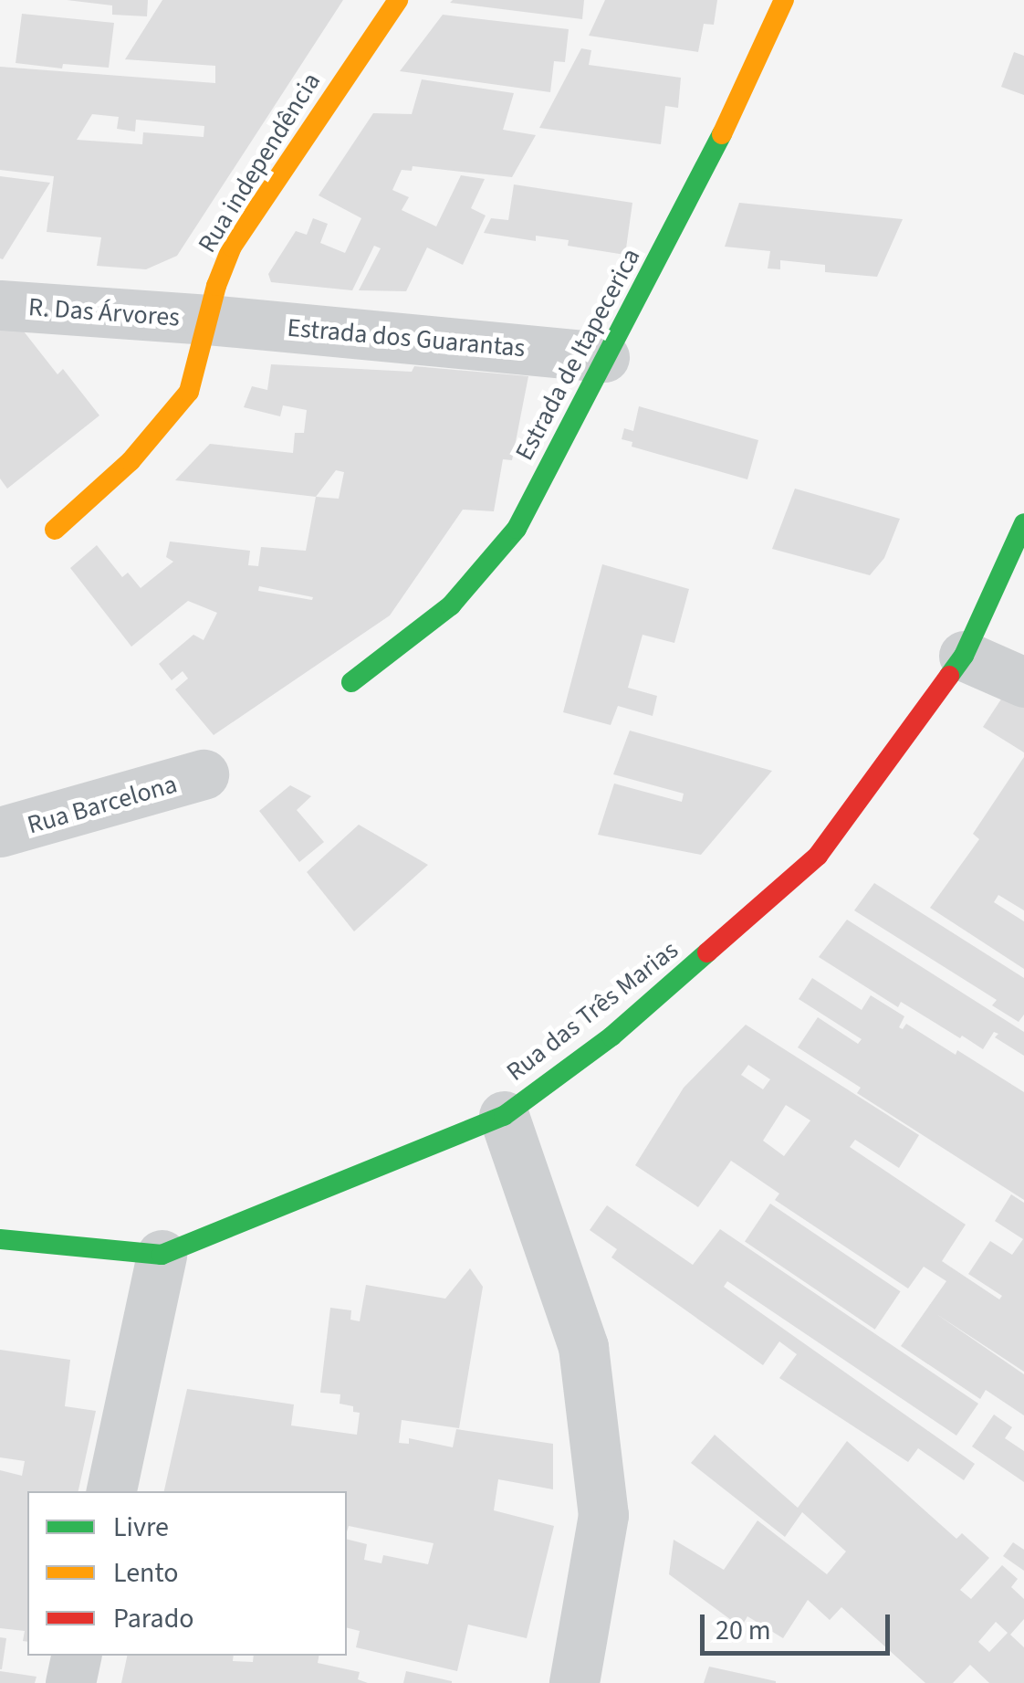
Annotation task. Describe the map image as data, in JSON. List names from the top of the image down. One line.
{"streets":{"street":["Rua independência","R. Das Árvores","Estrada dos Guarantas","Estrada de Itapecerica","Rua Barcelona","Rua das Três Marias"]},"crossings":[["Rua independência","R. Das Árvores"],["Rua independência","Estrada dos Guarantas"],["R. Das Árvores","Estrada dos Guarantas"],["Estrada dos Guarantas","Estrada de Itapecerica"]],"legend":["Livre","Lento","Parado"],"scale_bar":"20 m"}
